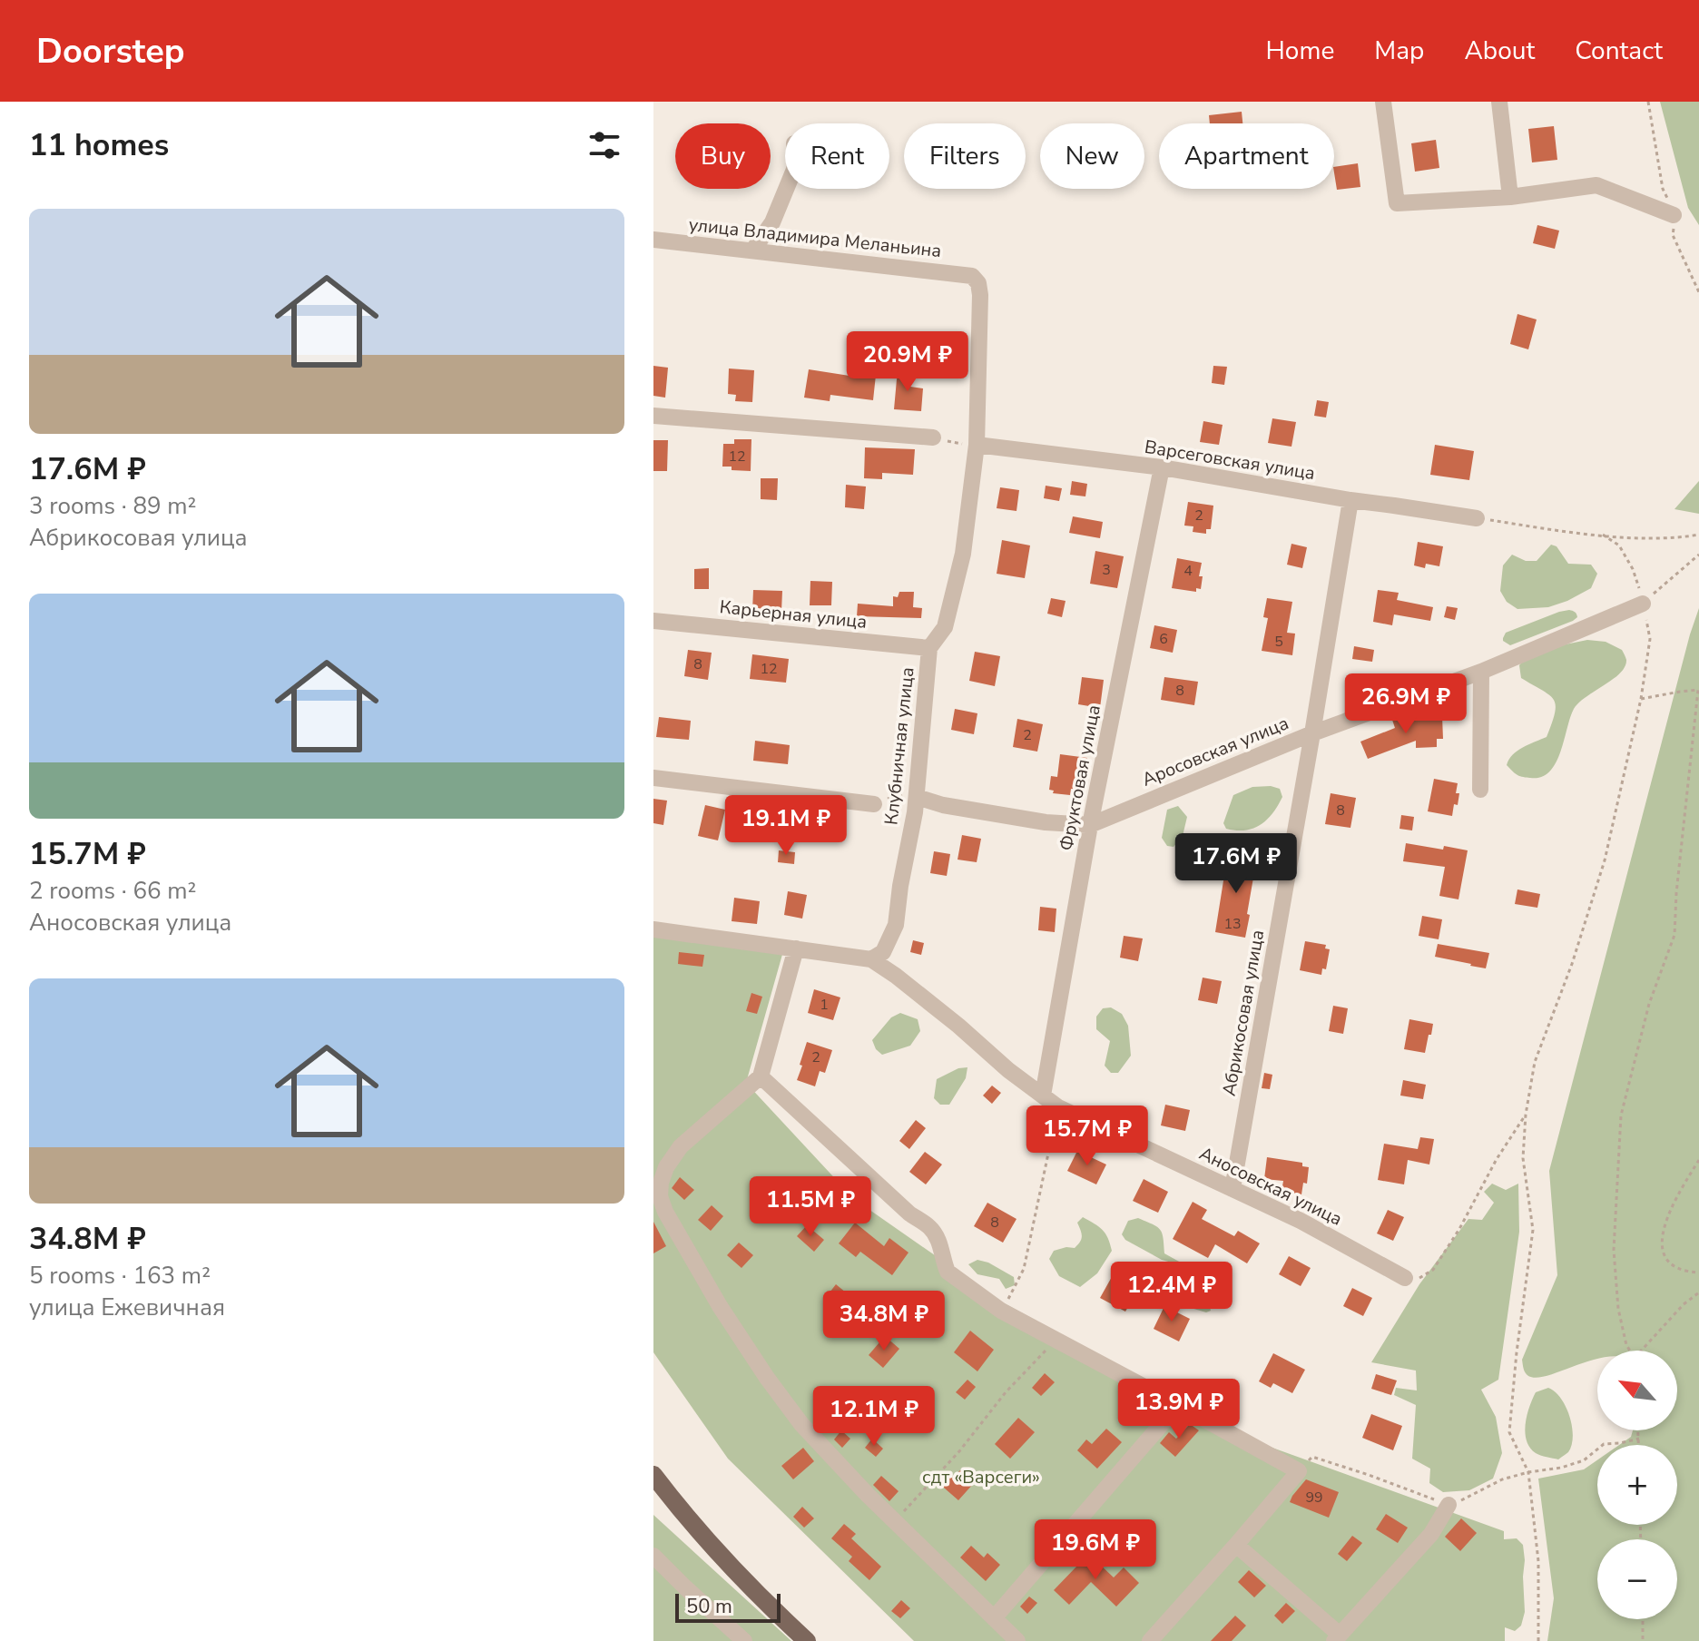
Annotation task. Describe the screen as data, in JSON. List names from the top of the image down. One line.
{"streets":{"street":["улица Владимира Меланьина","Варсеговская улица","Карьерная улица","Клубничная улица","Аросовская улица","Фруктовая улица","Абрикосовая улица","Аносовская улица"]},"crossings":[["улица Владимира Меланьина","Клубничная улица"],["Варсеговская улица","Клубничная улица"],["Варсеговская улица","Фруктовая улица"],["Варсеговская улица","Абрикосовая улица"],["Карьерная улица","Клубничная улица"],["Клубничная улица","Аросовская улица"],["Клубничная улица","Аносовская улица"],["Аросовская улица","Фруктовая улица"],["Аросовская улица","Абрикосовая улица"],["Фруктовая улица","Аносовская улица"],["Абрикосовая улица","Аносовская улица"]],"parks":["сдт «Варсеги»"],"house_numbers":["12","2","3","4","6","5","8","12","8","2","8","13","1","2","8","99"],"scale_bar":"50 m","north":"top left","page":{"header":"Doorstep","nav":["Home","Map","About","Contact"],"heading":"11 homes","chip":["Buy","Rent","Filters","New","Apartment"],"list":[{"name":"17.6M ₽","note":"3 rooms · 89 m² · Абрикосовая улица"},{"name":"15.7M ₽","note":"2 rooms · 66 m² · Аносовская улица"},{"name":"34.8M ₽","note":"5 rooms · 163 m² · улица Ежевичная"}],"price":["20.9M ₽","26.9M ₽","19.1M ₽","17.6M ₽","15.7M ₽","11.5M ₽","12.4M ₽","34.8M ₽","13.9M ₽","12.1M ₽","19.6M ₽"],"map_buttons":["+","−"],"scale":"50 m"}}
